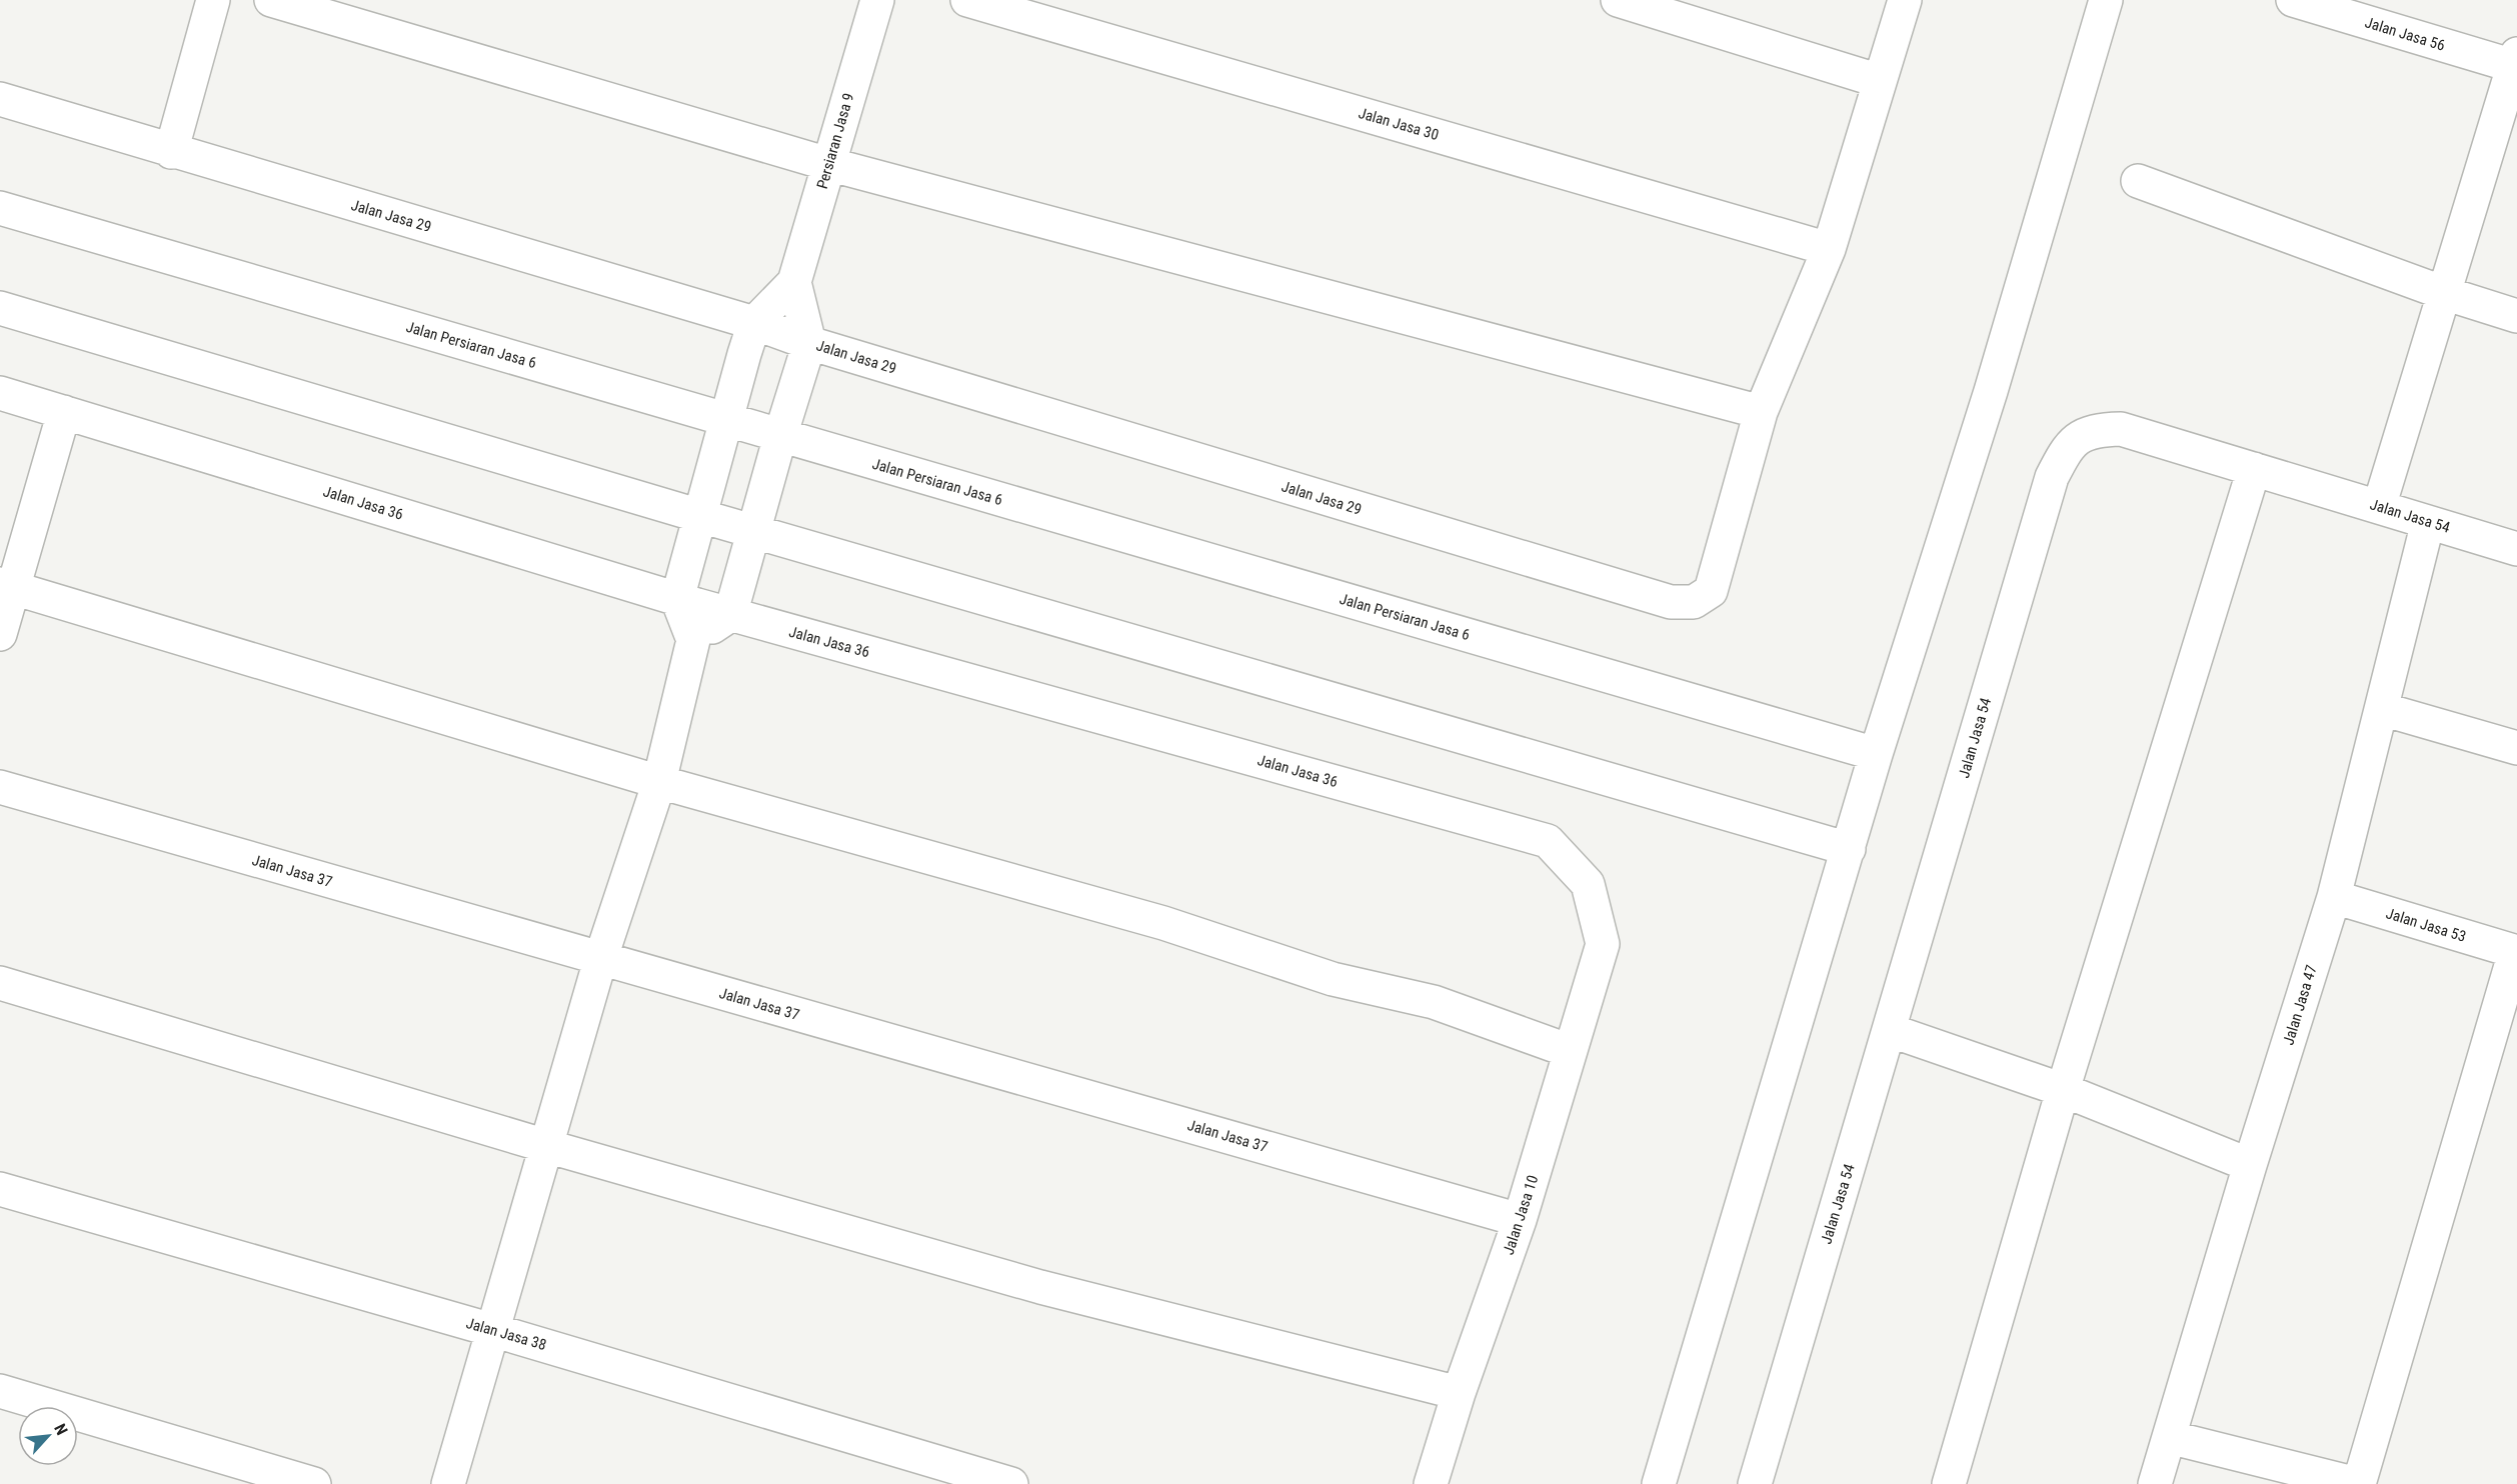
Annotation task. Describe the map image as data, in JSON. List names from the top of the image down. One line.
{"streets":{"street":["Jalan Jasa 56","Jalan Jasa 30","Persiaran Jasa 9","Jalan Jasa 29","Jalan Persiaran Jasa 6","Jalan Jasa 36","Jalan Jasa 54","Jalan Jasa 37","Jalan Jasa 53","Jalan Jasa 47","Jalan Jasa 10","Jalan Jasa 38"]},"crossings":[["Persiaran Jasa 9","Jalan Jasa 29"],["Persiaran Jasa 9","Jalan Persiaran Jasa 6"],["Persiaran Jasa 9","Jalan Jasa 36"],["Jalan Jasa 36","Jalan Jasa 10"],["Jalan Jasa 54","Jalan Jasa 47"],["Jalan Jasa 37","Jalan Jasa 10"],["Jalan Jasa 53","Jalan Jasa 47"]],"north":"top right"}
